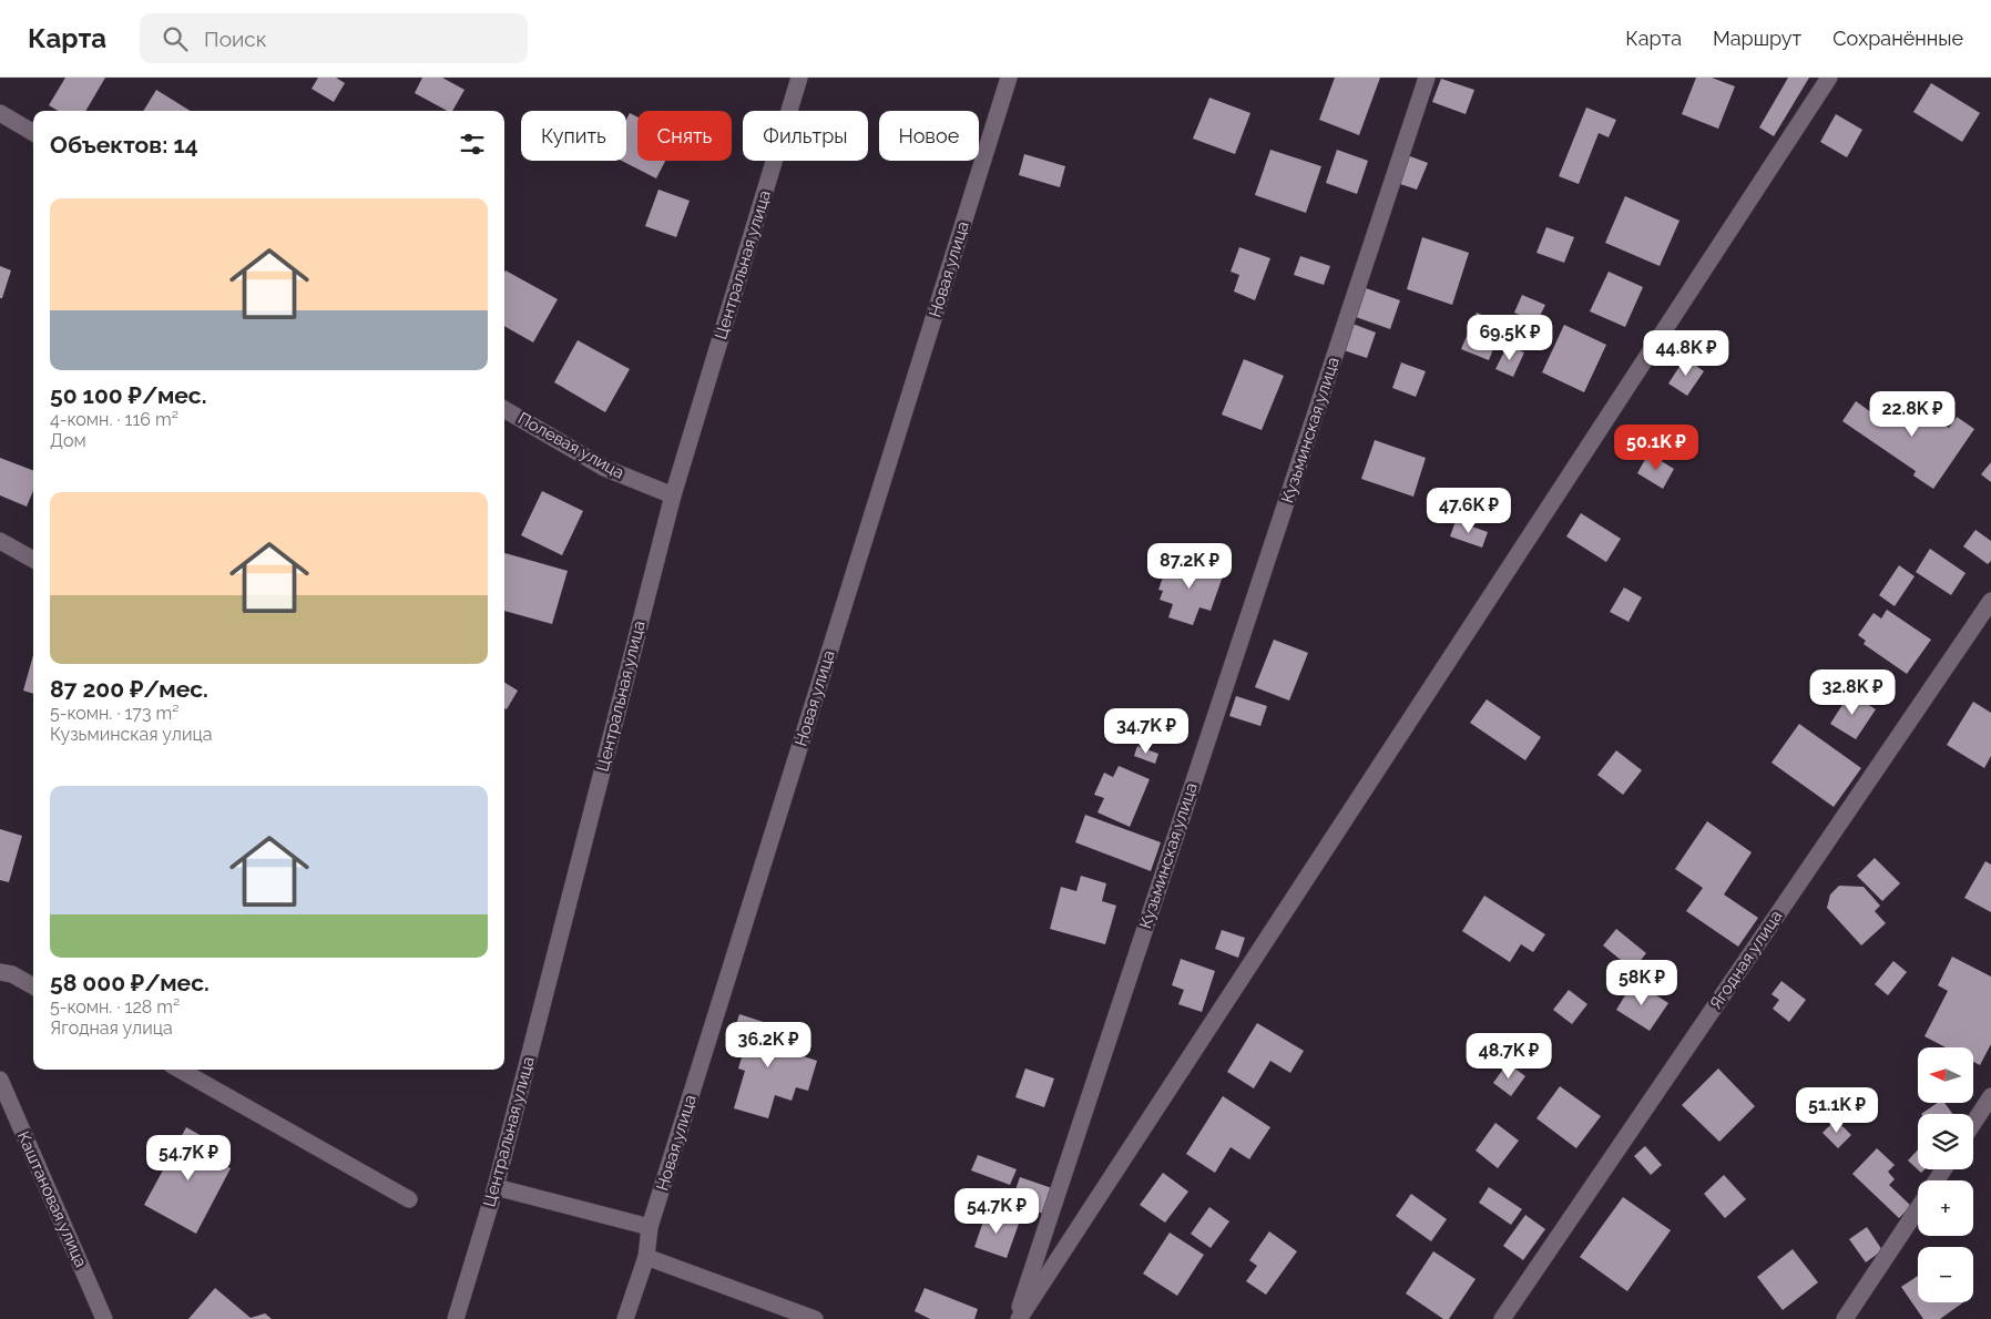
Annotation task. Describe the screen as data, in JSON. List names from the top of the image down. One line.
{"streets":{"street":["Центральная улица","Новая улица","Кузьминская улица","Полевая улица","Ягодная улица","Каштановая улица"]},"crossings":[["Центральная улица","Полевая улица"]],"north":"left","page":{"header":"Карта","search":"Поиск","nav":["Карта","Маршрут","Сохранённые"],"chip":["Купить","Снять","Фильтры","Новое"],"heading":"Объектов: 14","list":[{"name":"50 100 ₽/мес.","note":"4-комн. · 116 m² · Дом"},{"name":"87 200 ₽/мес.","note":"5-комн. · 173 m² · Кузьминская улица"},{"name":"58 000 ₽/мес.","note":"5-комн. · 128 m² · Ягодная улица"}],"price":["69.5K ₽","44.8K ₽","22.8K ₽","50.1K ₽","47.6K ₽","87.2K ₽","32.8K ₽","34.7K ₽","58K ₽","36.2K ₽","48.7K ₽","51.1K ₽","54.7K ₽","54.7K ₽"],"map_buttons":["+","−"]}}
